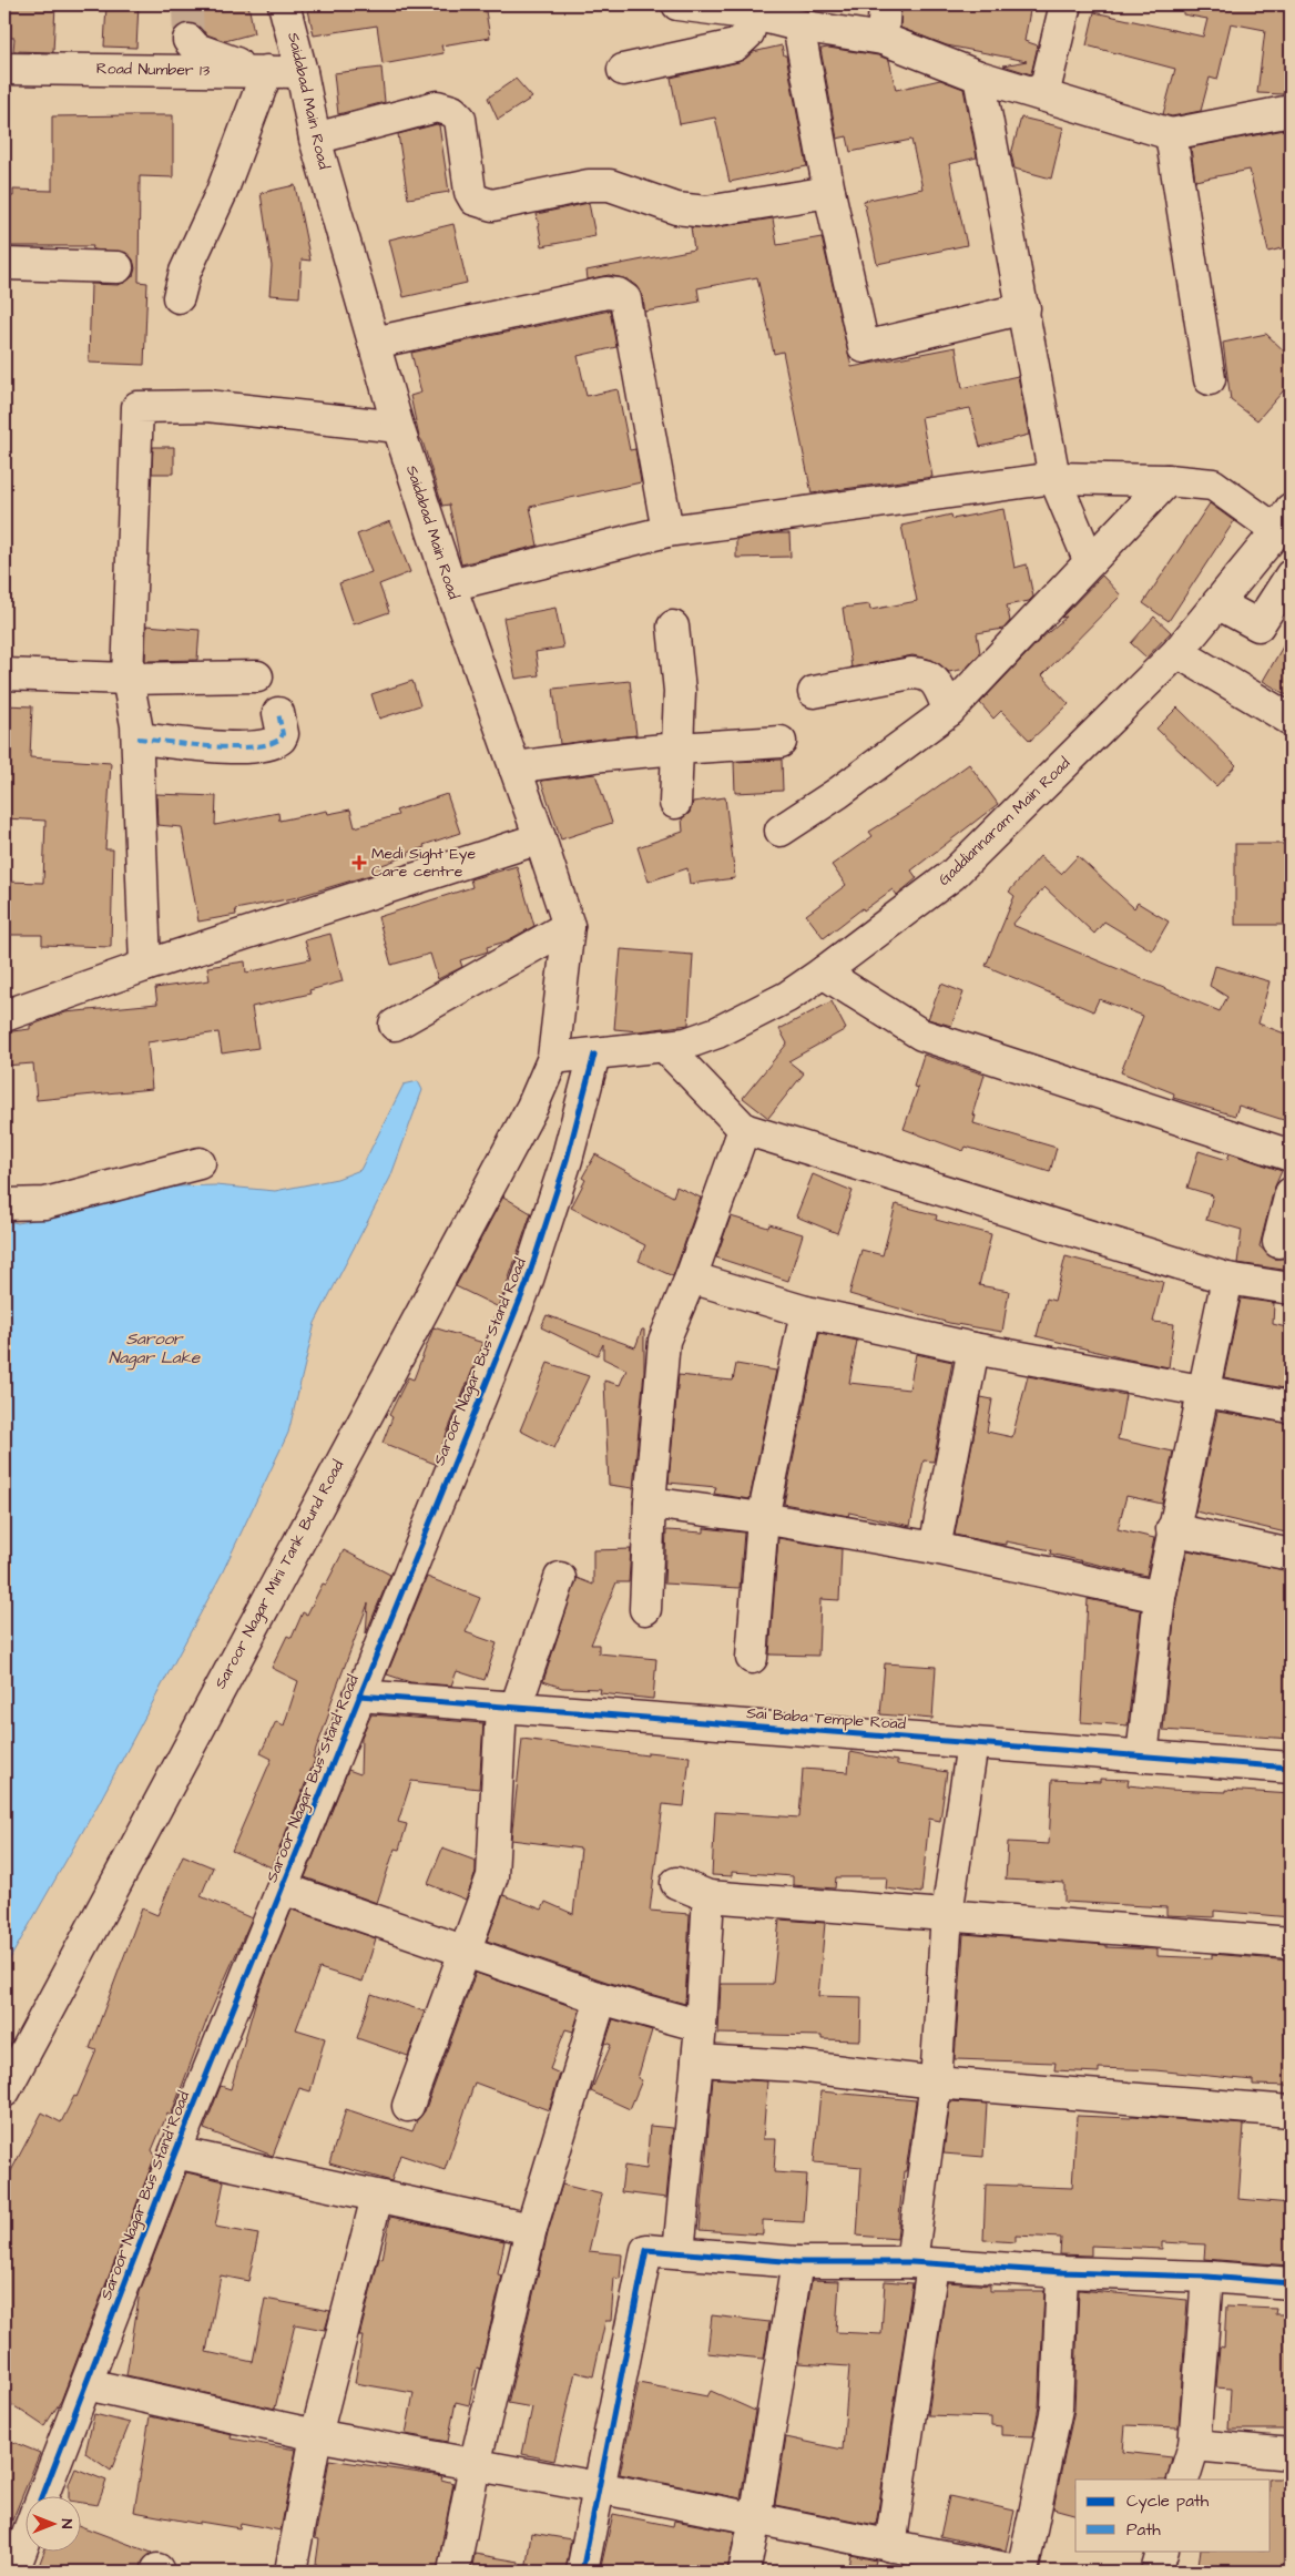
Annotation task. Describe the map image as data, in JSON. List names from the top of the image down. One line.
{"streets":{"street":["Road Number 13","Saidabad Main Road","Gaddiannaram Main Road","Saroor Nagar Bus Stand Road","Saroor Nagar Mini Tank Bund Road","Sai Baba Temple Road"]},"crossings":[["Road Number 13","Saidabad Main Road"],["Saidabad Main Road","Gaddiannaram Main Road"],["Saidabad Main Road","Saroor Nagar Mini Tank Bund Road"],["Gaddiannaram Main Road","Saroor Nagar Bus Stand Road"],["Gaddiannaram Main Road","Saroor Nagar Mini Tank Bund Road"],["Saroor Nagar Bus Stand Road","Sai Baba Temple Road"]],"water":["Saroor Nagar Lake"],"places":{"health":["Medi Sight Eye Care centre"]},"legend":["Cycle path","Path"],"north":"right"}
